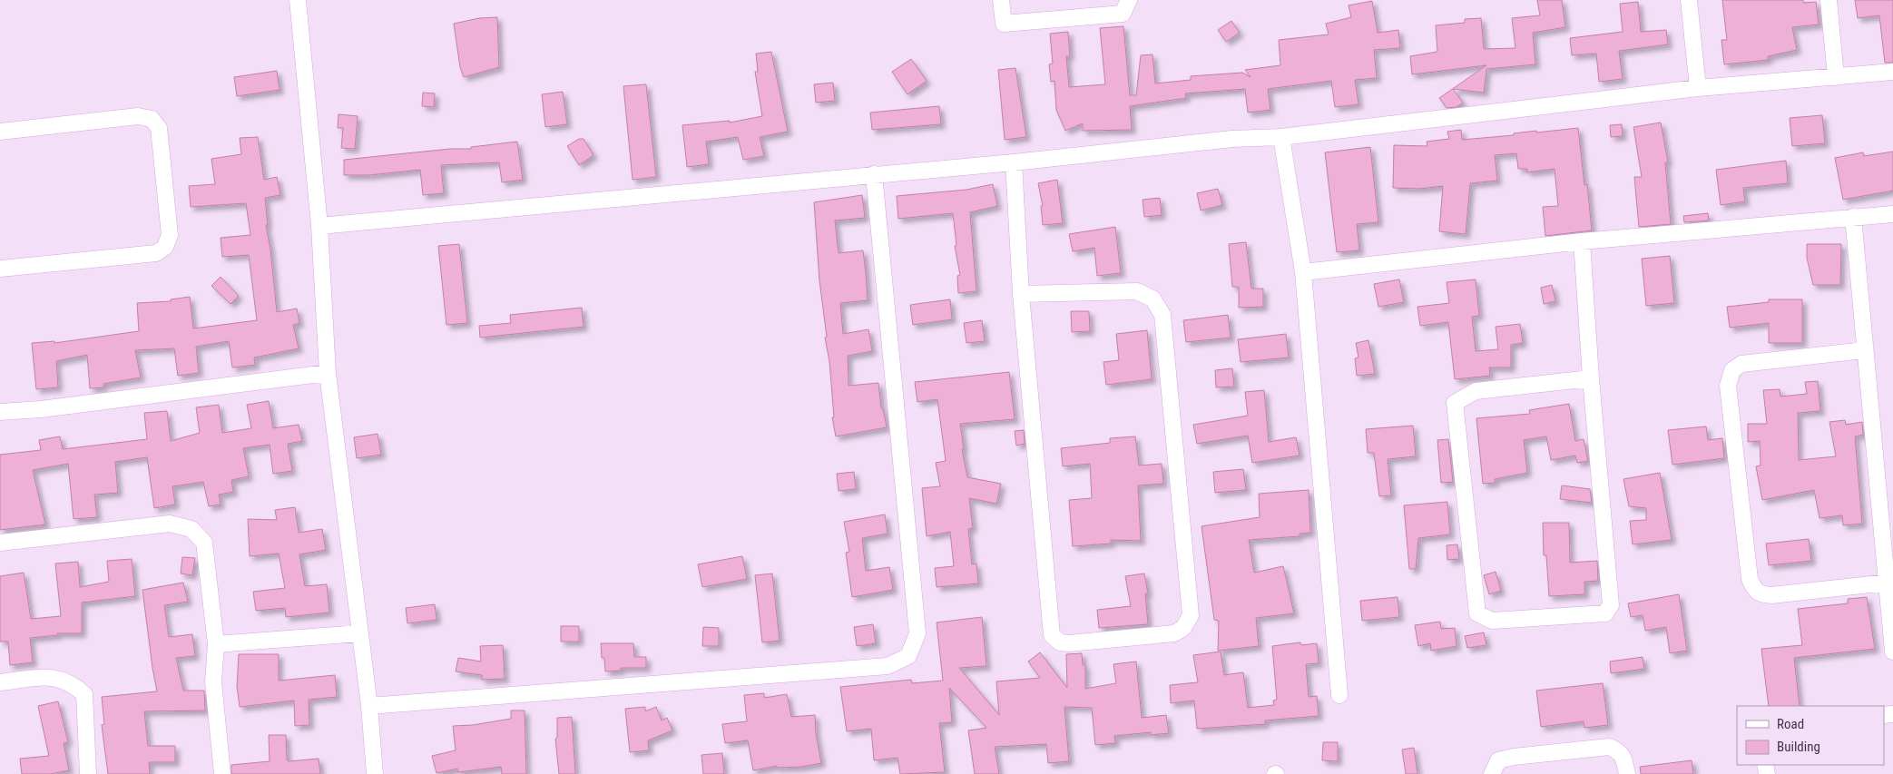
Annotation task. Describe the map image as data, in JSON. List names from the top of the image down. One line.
{"legend":["Road","Building"]}
